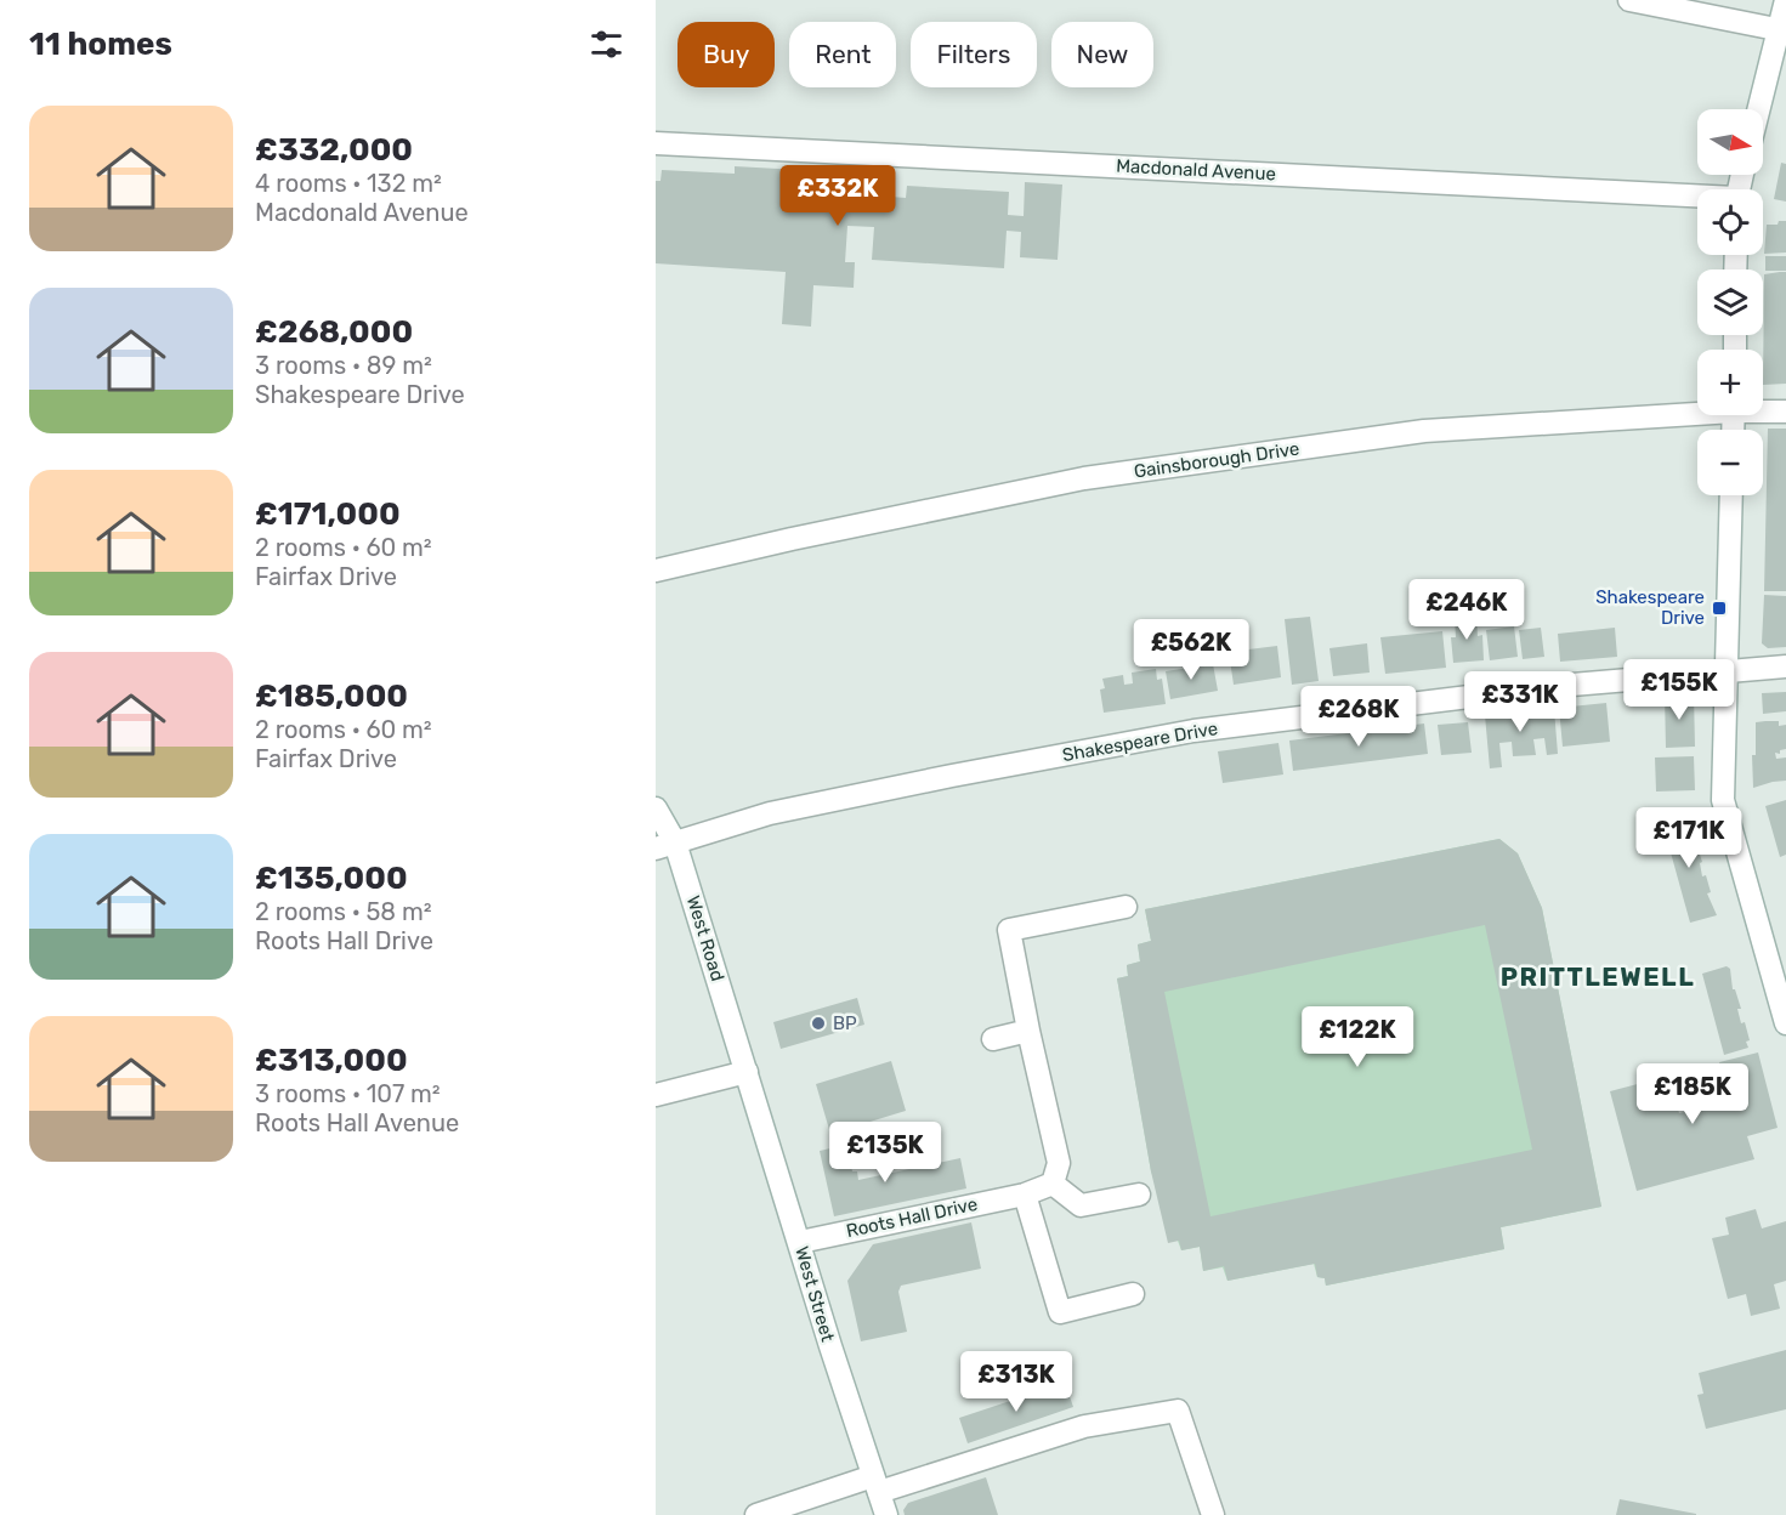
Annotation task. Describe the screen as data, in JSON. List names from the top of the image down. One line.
{"streets":{"street":["Macdonald Avenue","Gainsborough Drive","Shakespeare Drive","West Road","Roots Hall Drive","West Street"]},"crossings":[["Shakespeare Drive","West Road"],["West Road","West Street"],["Roots Hall Drive","West Street"]],"districts":["PRITTLEWELL"],"places":{"transit":["Shakespeare Drive"],"other":["BP"]},"north":"right","page":{"heading":"11 homes","chip":["Buy","Rent","Filters","New"],"list":[{"name":"£332,000","note":"4 rooms · 132 m² · Macdonald Avenue"},{"name":"£268,000","note":"3 rooms · 89 m² · Shakespeare Drive"},{"name":"£171,000","note":"2 rooms · 60 m² · Fairfax Drive"},{"name":"£185,000","note":"2 rooms · 60 m² · Fairfax Drive"},{"name":"£135,000","note":"2 rooms · 58 m² · Roots Hall Drive"},{"name":"£313,000","note":"3 rooms · 107 m² · Roots Hall Avenue"}],"map_buttons":["+","−"],"price":["£332K","£246K","£562K","£155K","£331K","£268K","£171K","£122K","£185K","£135K","£313K"]}}
